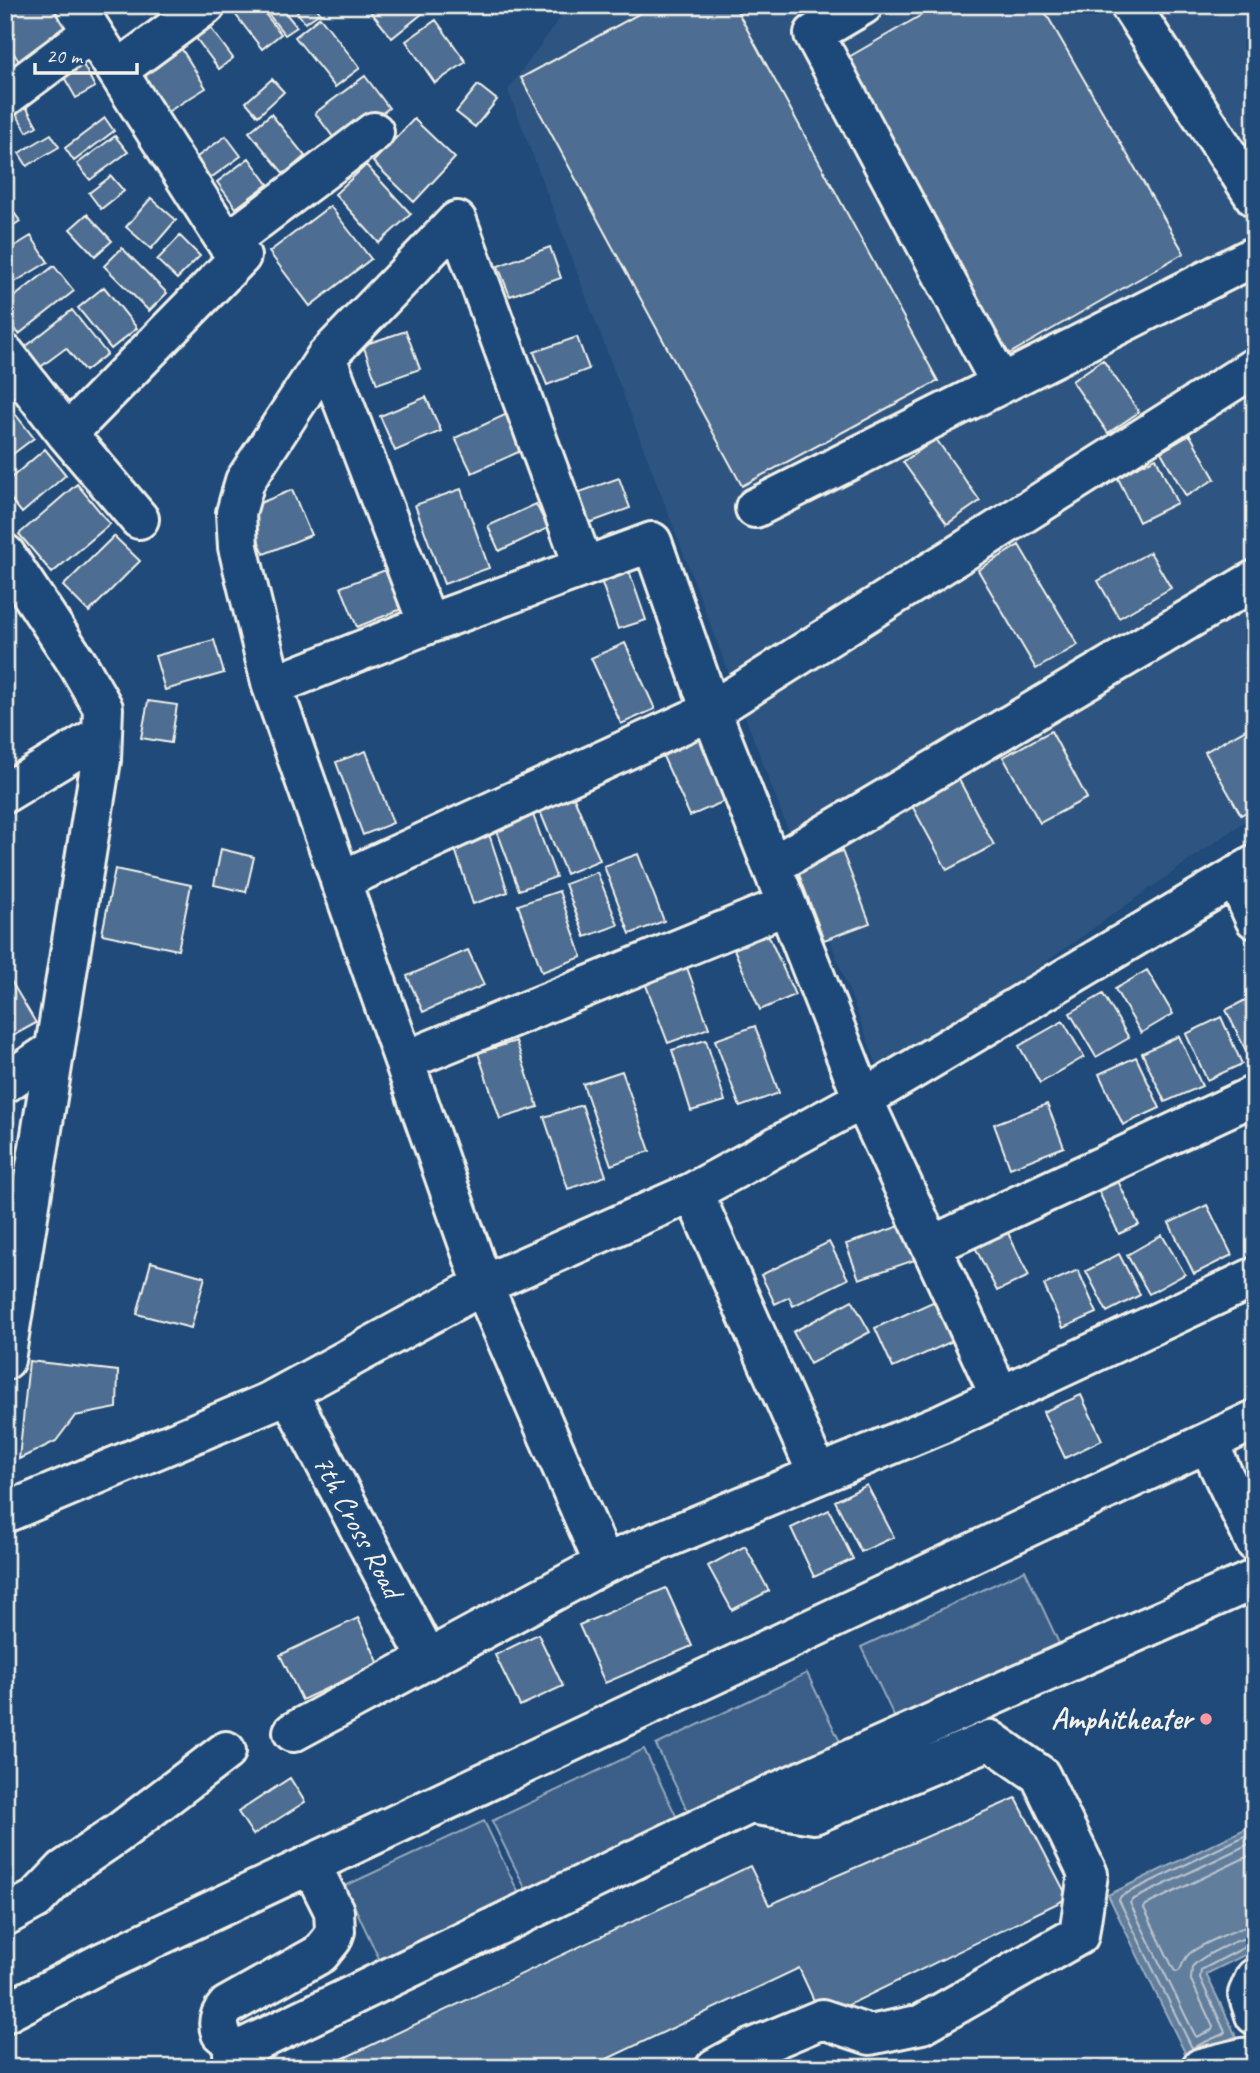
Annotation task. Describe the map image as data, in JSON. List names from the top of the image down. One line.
{"streets":{"street":["7th Cross Road"]},"places":["Amphitheater"],"scale_bar":"20 m"}
